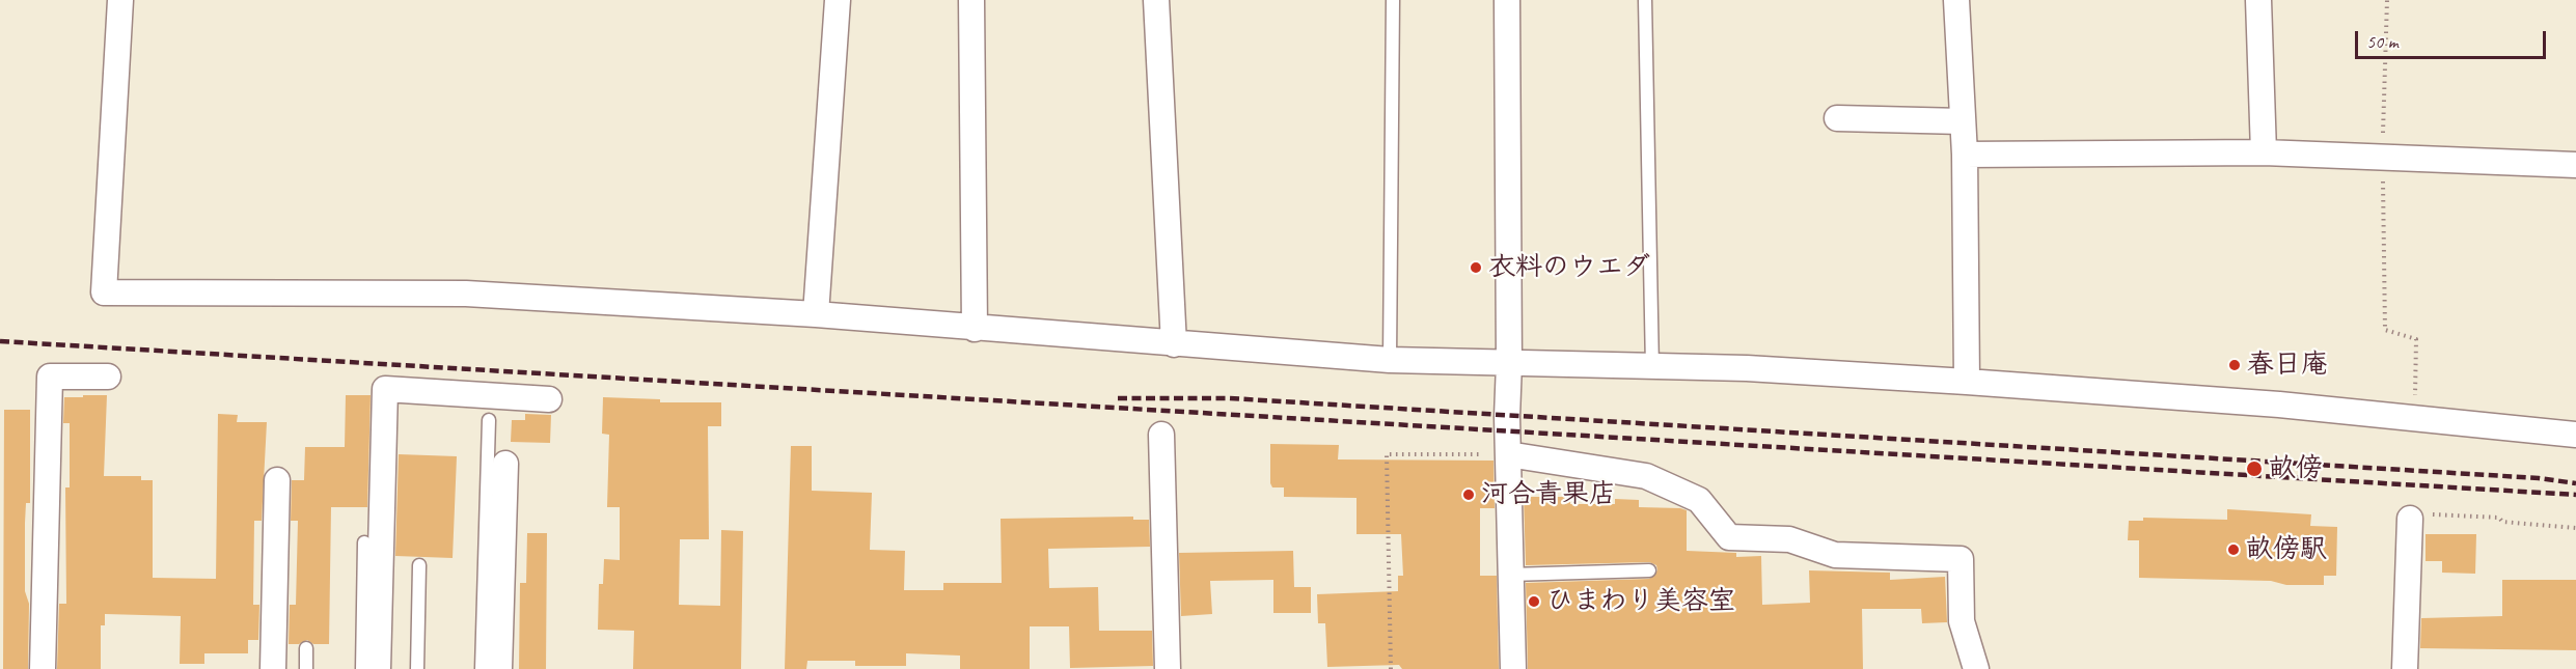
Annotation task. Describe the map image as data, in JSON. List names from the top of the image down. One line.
{"places":["衣料のウエダ","春日庵","畝傍","河合青果店","畝傍駅","ひまわり美容室"],"scale_bar":"50 m"}
